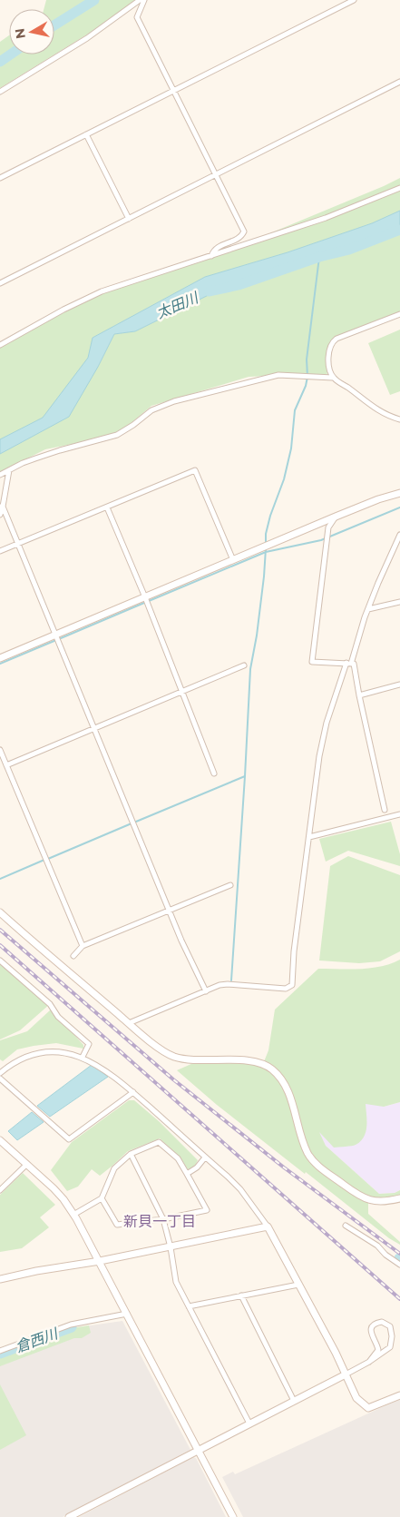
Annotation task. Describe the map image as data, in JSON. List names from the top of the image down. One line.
{"districts":["新貝一丁目"],"water":["太田川","倉西川"],"north":"left"}
